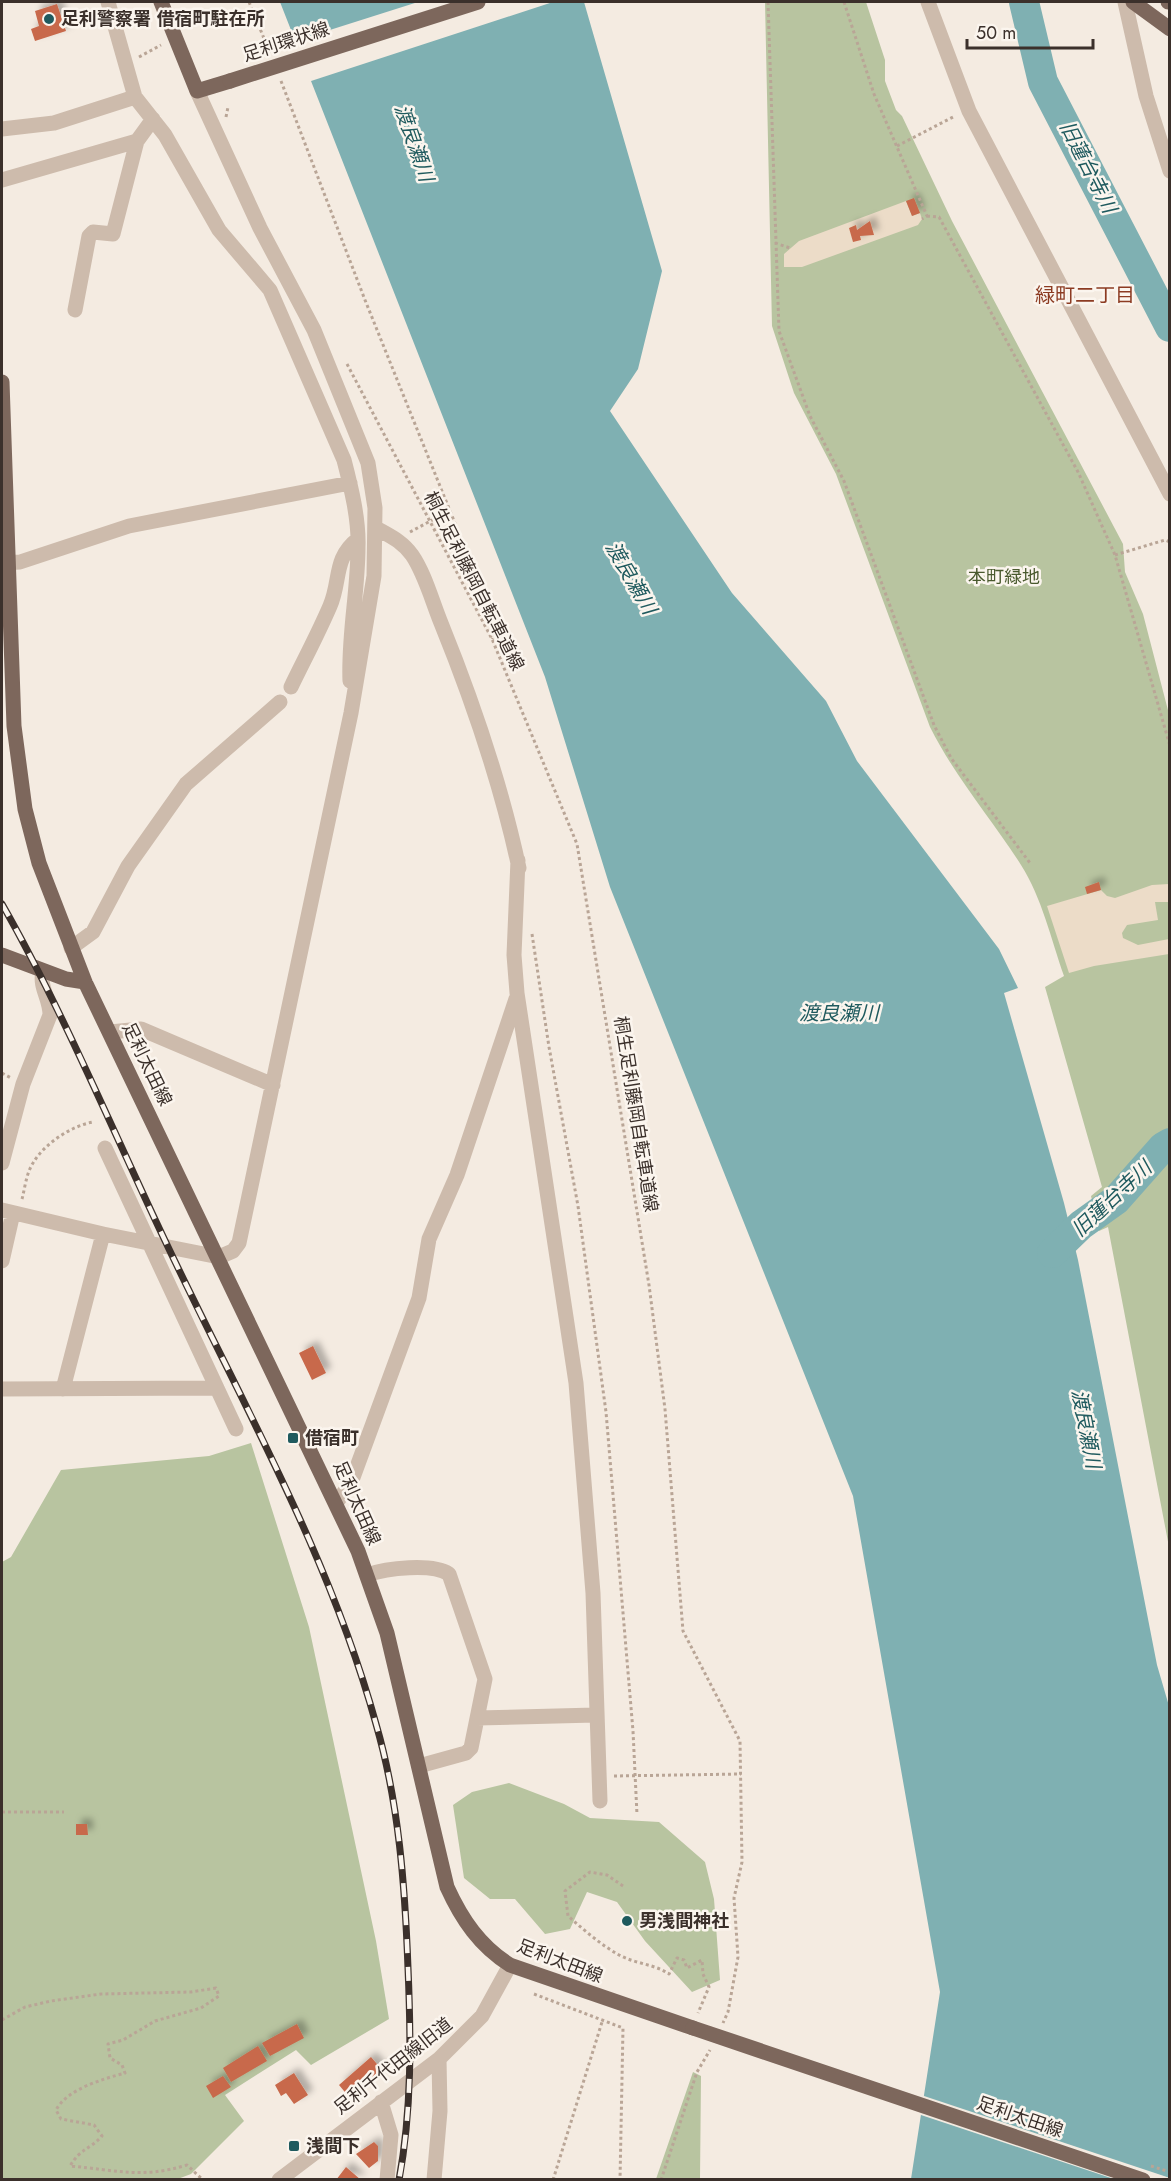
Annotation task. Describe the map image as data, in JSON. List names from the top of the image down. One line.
{"streets":{"main road":["足利環状線","足利太田線"],"street":["足利千代田線旧道"],"path":["桐生足利藤岡自転車道線"]},"crossings":[["足利太田線","足利千代田線旧道"]],"districts":["緑町二丁目"],"water":["渡良瀬川","旧蓮台寺川"],"parks":["本町緑地"],"places":{"other":["足利警察署 借宿町駐在所","男浅間神社"],"transit":["借宿町","浅間下"]},"scale_bar":"50 m"}
